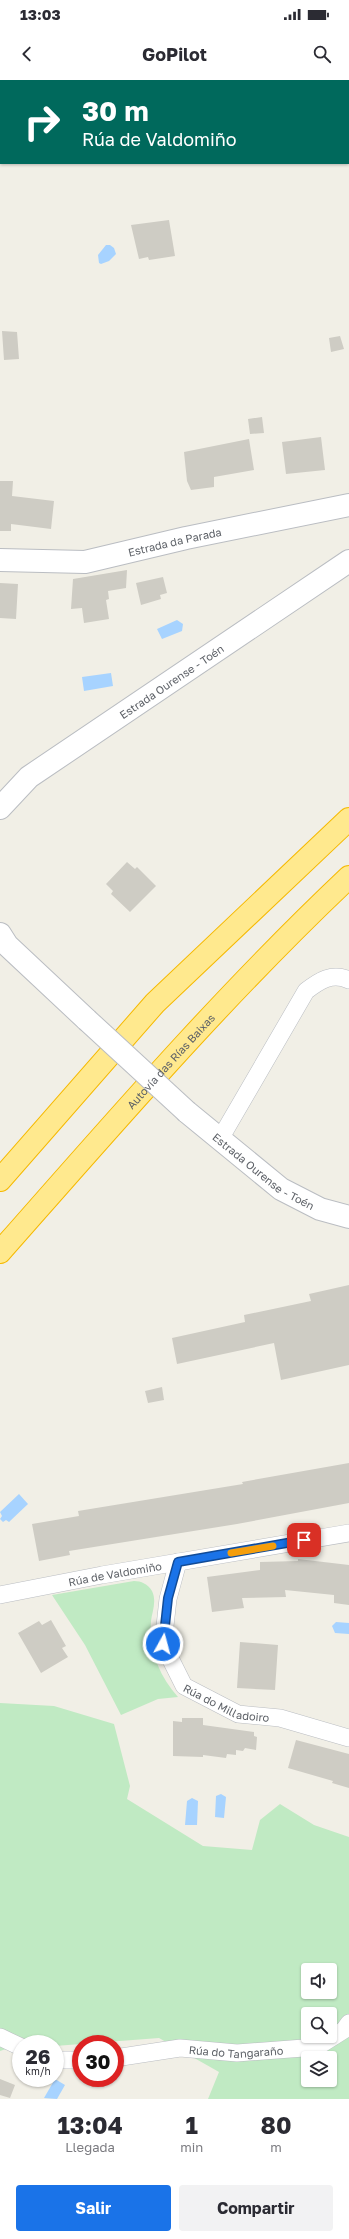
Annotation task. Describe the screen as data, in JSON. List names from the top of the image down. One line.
{"streets":{"highway":["Autovía das Rías Baixas"],"street":["Estrada da Parada","Estrada Ourense - Toén","Rúa de Valdomiño","Rúa do Milladoiro","Rúa do Tangaraño"]},"crossings":[["Rúa de Valdomiño","Rúa do Milladoiro"]],"page":{"status":"13:03","header":"GoPilot","turn":["30 m","Rúa de Valdomiño"],"speed":"26 km/h","limit":"30","eta":["13:04","Llegada","1","min","80","m"],"buttons":["Salir","Compartir"]}}
